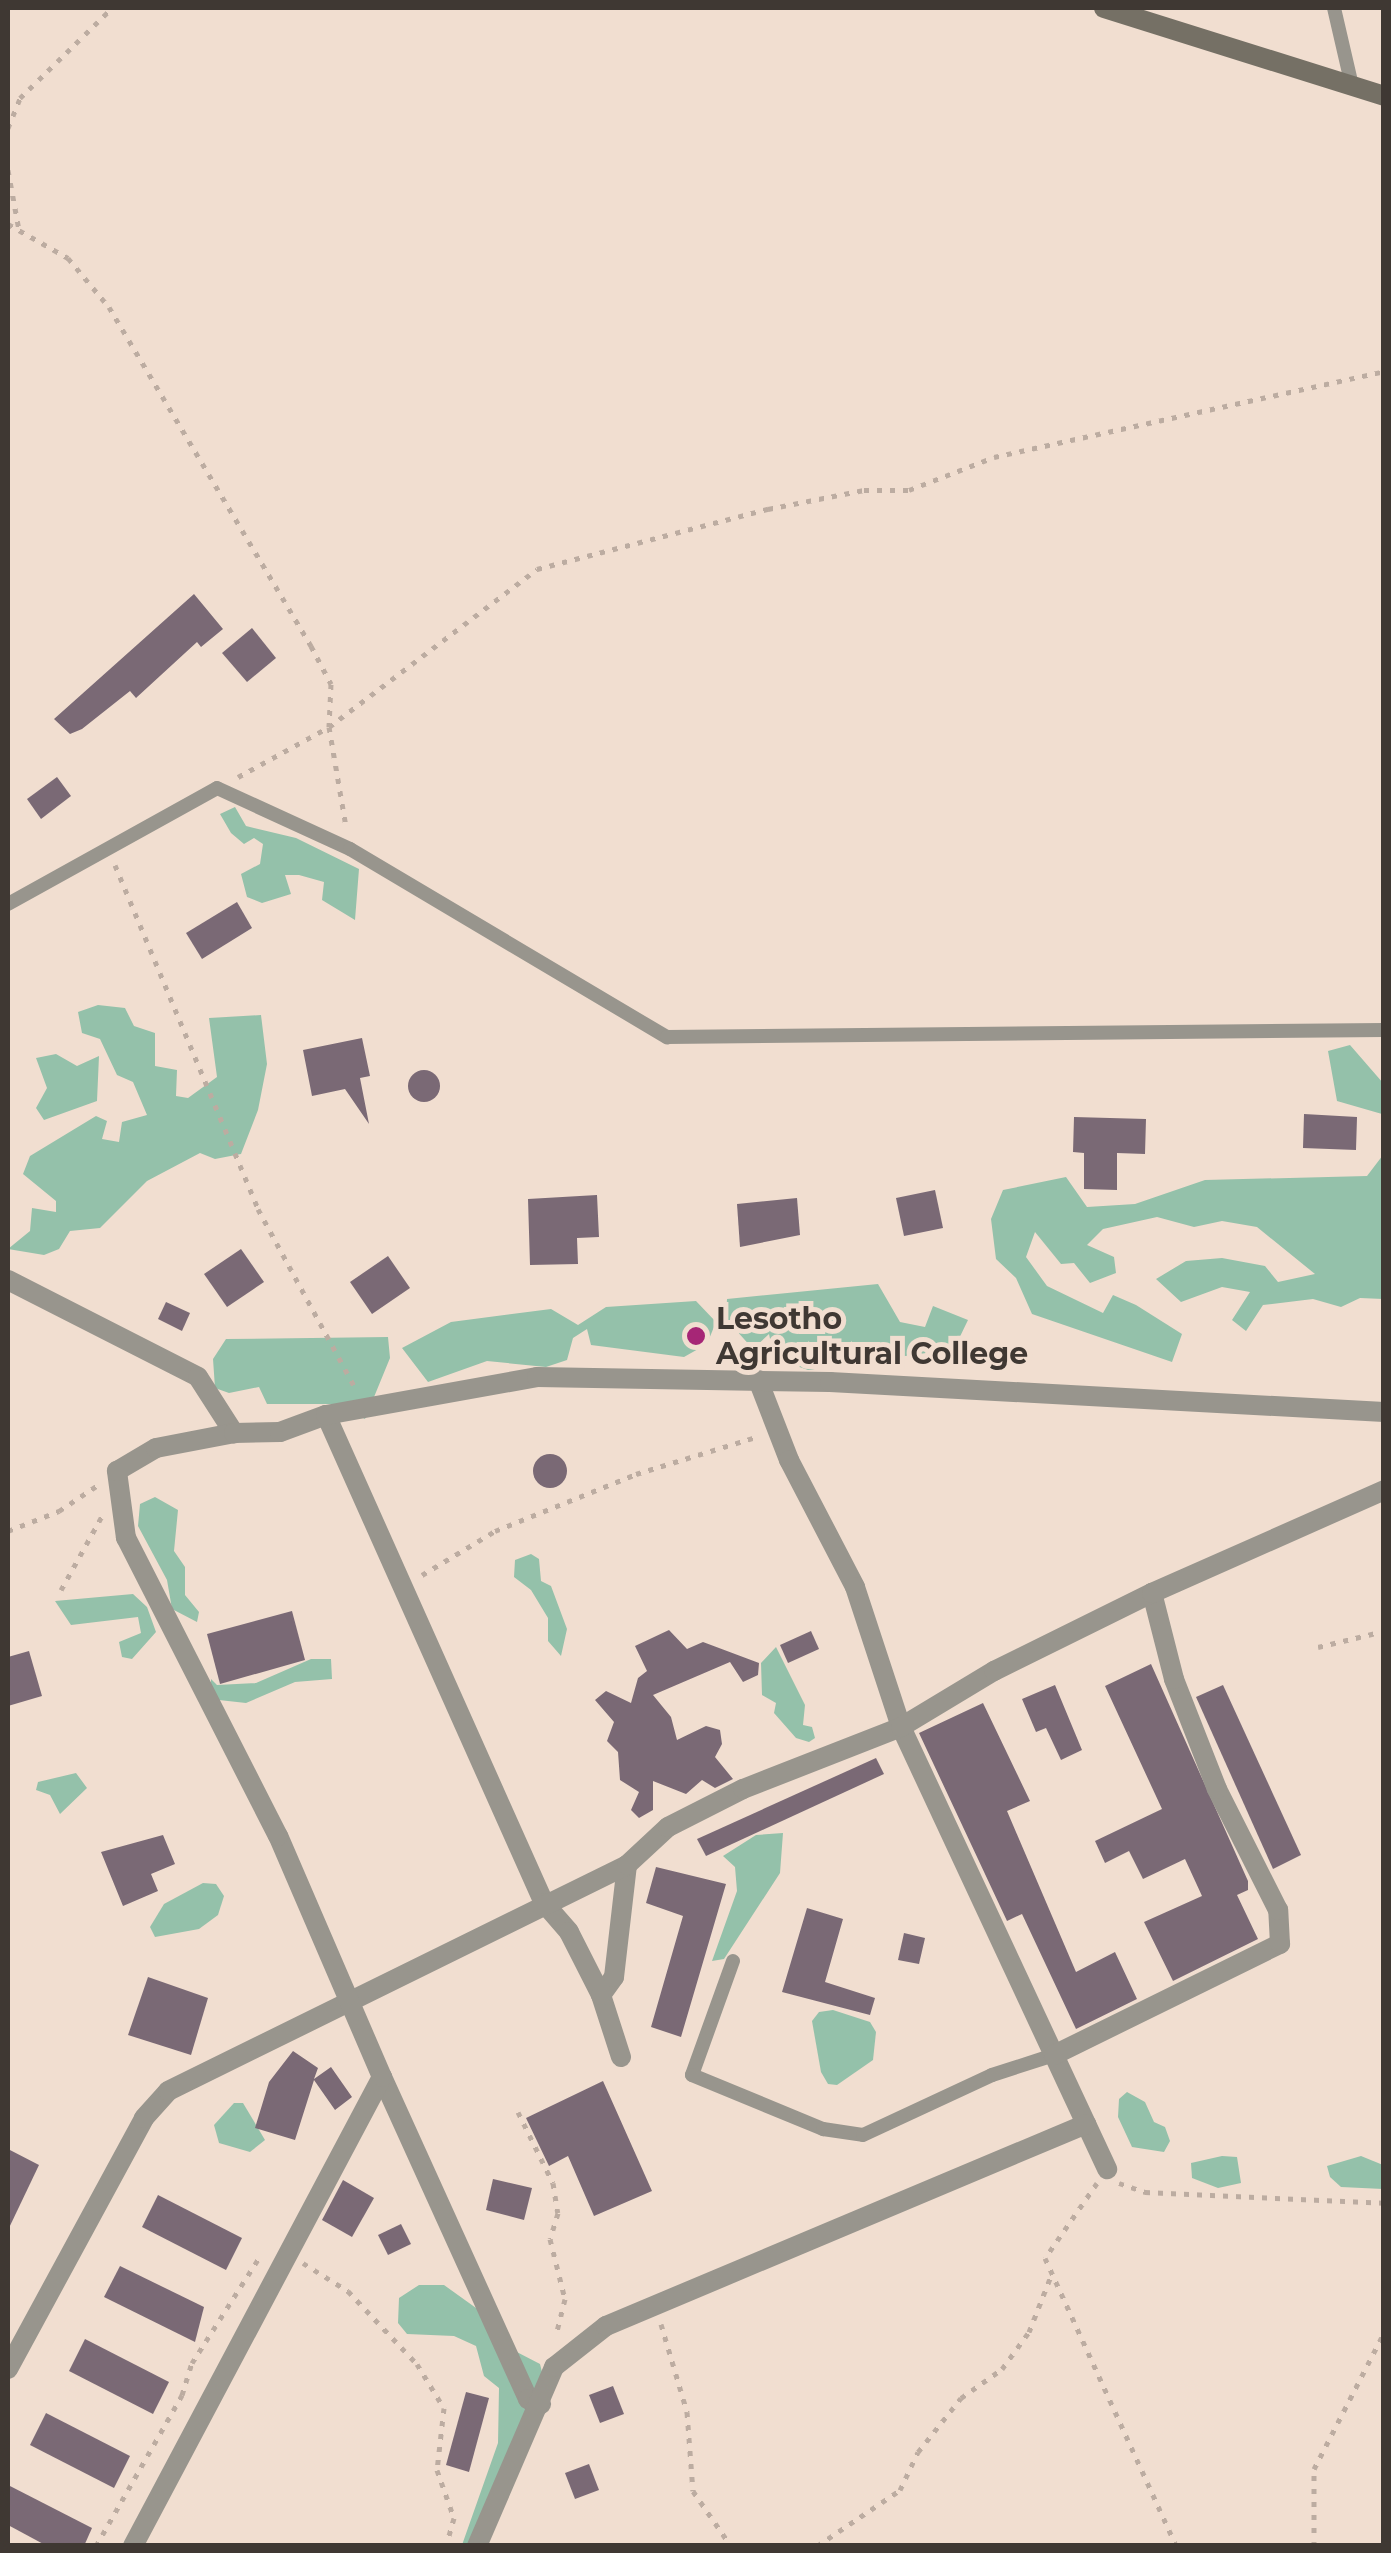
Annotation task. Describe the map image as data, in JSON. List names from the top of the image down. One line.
{"places":["Lesotho Agricultural College"]}
